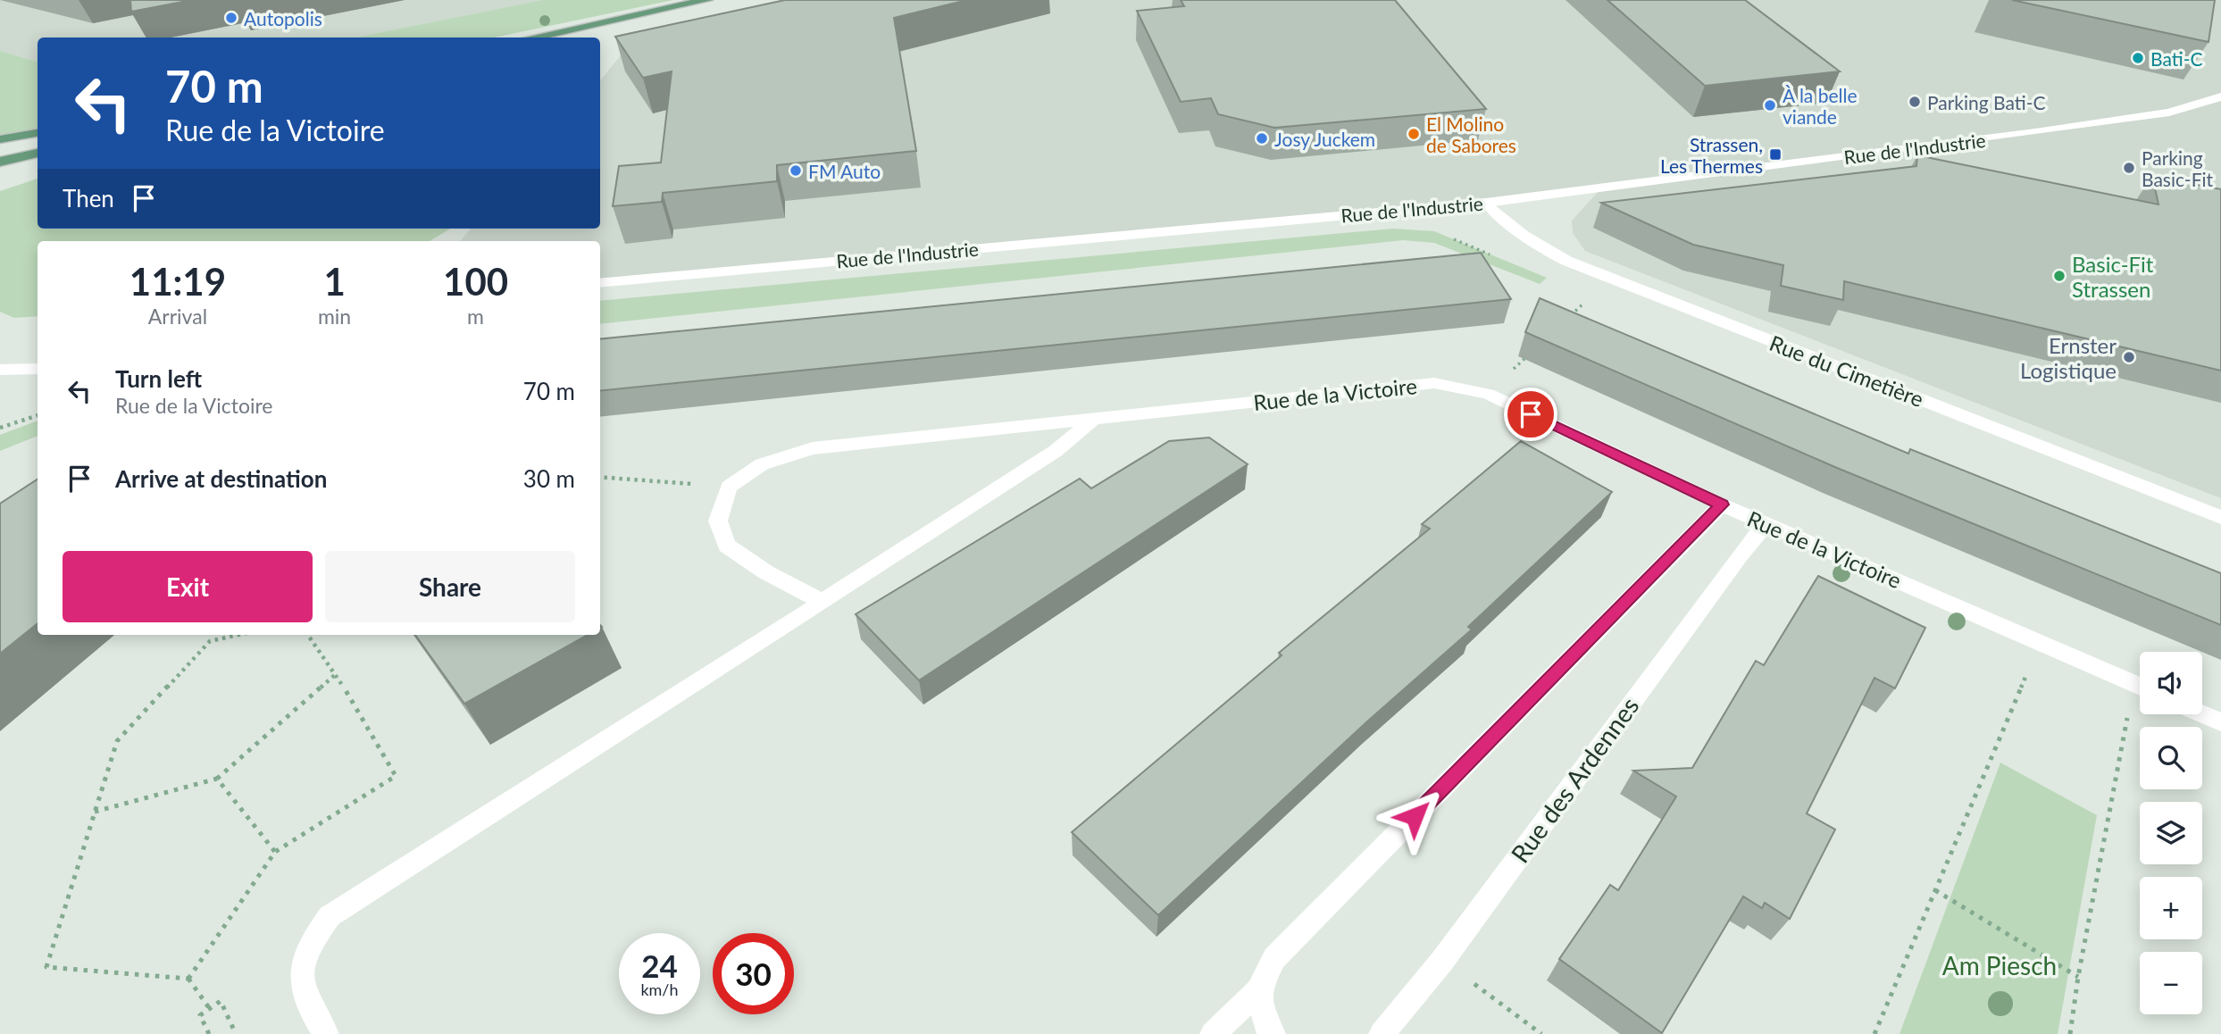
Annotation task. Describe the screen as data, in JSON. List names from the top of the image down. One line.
{"streets":{"street":["Rue de l'Industrie","Rue du Cimetière","Rue de la Victoire","Rue des Ardennes"]},"crossings":[["Rue de l'Industrie","Rue du Cimetière"],["Rue de la Victoire","Rue des Ardennes"]],"parks":["Am Piesch"],"places":{"other":["Autopolis","Bati-C","Parking Bati-C","À la belle viande","El Molino de Sabores","Josy Juckem","Parking Basic-Fit","FM Auto","Basic-Fit Strassen","Ernster Logistique"],"transit":["Strassen, Les Thermes"]},"page":{"turn":["70 m","Rue de la Victoire"],"then":"Then","eta":["11:19","Arrival","1","min","100","m"],"list":[{"name":"Turn left","note":"Rue de la Victoire","value":"70 m"},{"name":"Arrive at destination","value":"30 m"}],"buttons":["Exit","Share"],"map_buttons":["+","−"],"speed":"24 km/h","limit":"30"}}
